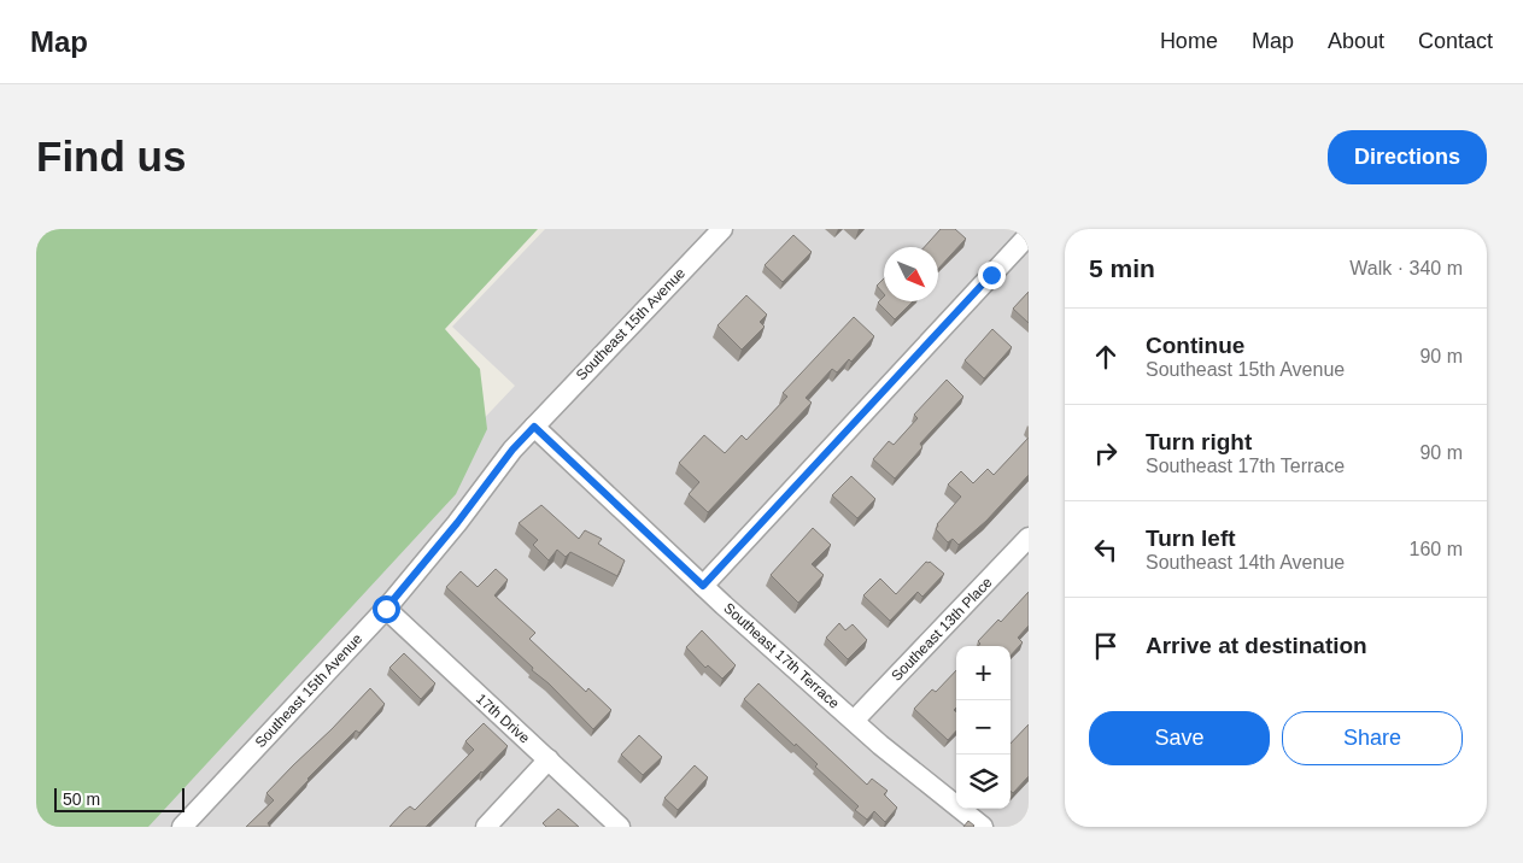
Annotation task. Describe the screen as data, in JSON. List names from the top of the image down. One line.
{"streets":{"street":["Southeast 15th Avenue","Southeast 13th Place","Southeast 17th Terrace","17th Drive"]},"crossings":[["Southeast 15th Avenue","Southeast 17th Terrace"],["Southeast 15th Avenue","17th Drive"],["Southeast 13th Place","Southeast 17th Terrace"]],"scale_bar":"50 m","north":"bottom right","page":{"header":"Map","nav":["Home","Map","About","Contact"],"buttons":["Directions",["Save","Share"]],"title":"Find us","heading":["5 min","Walk · 340 m"],"list":[["Continue","Southeast 15th Avenue","90 m"],["Turn right","Southeast 17th Terrace","90 m"],["Turn left","Southeast 14th Avenue","160 m"],"Arrive at destination"],"map_buttons":["+","−"],"scale":"50 m"}}
